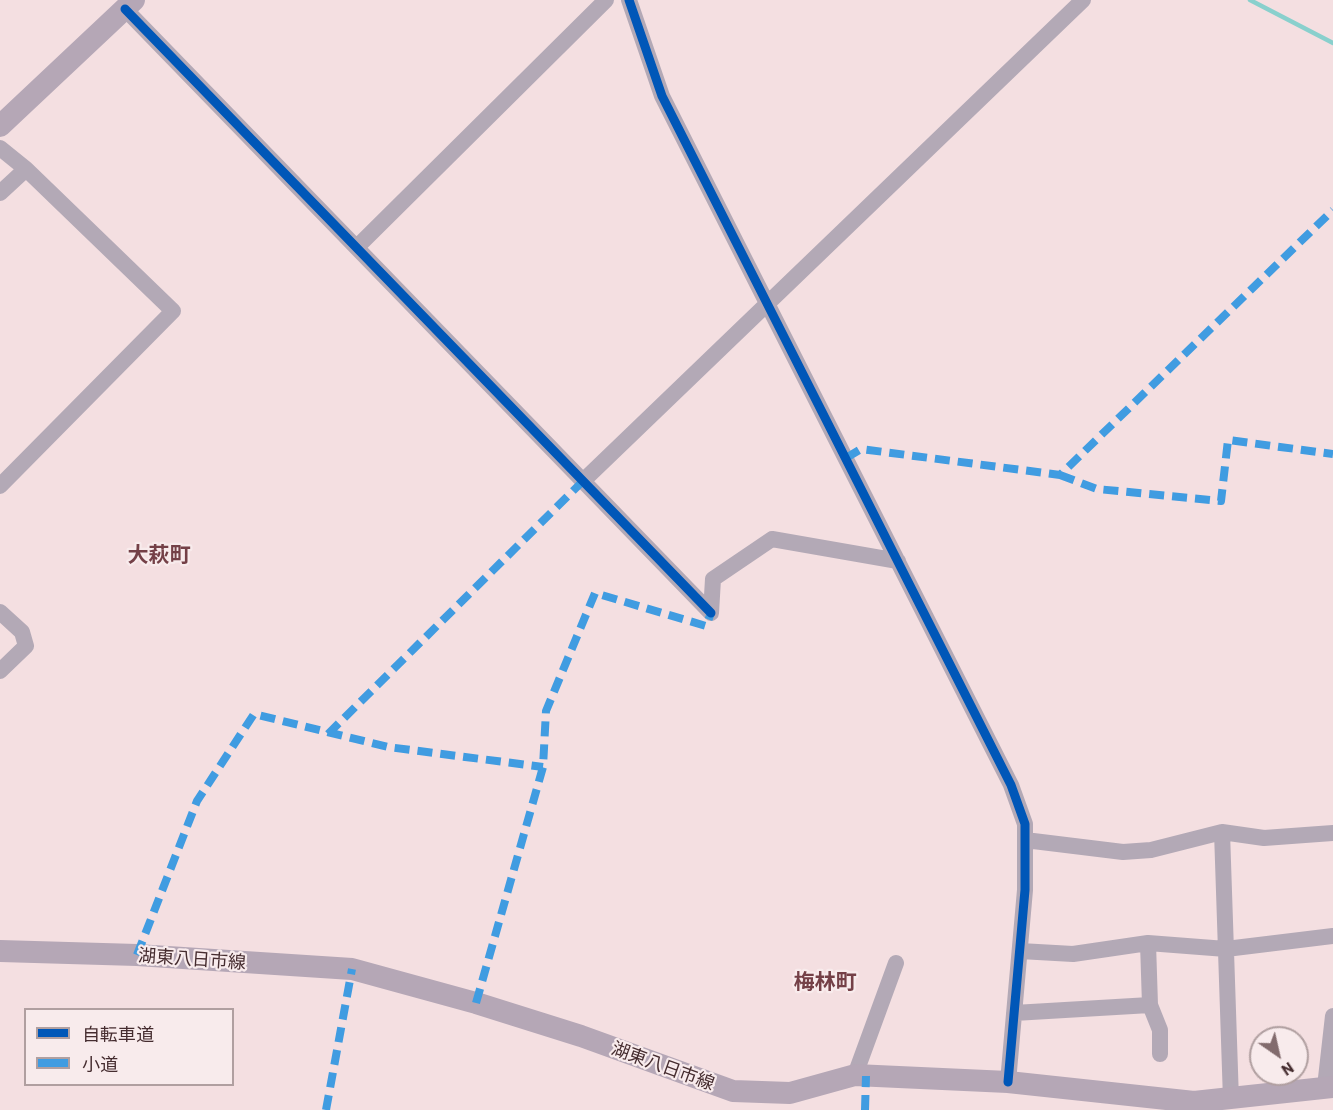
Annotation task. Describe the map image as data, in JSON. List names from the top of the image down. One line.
{"streets":{"main road":["湖東八日市線"]},"districts":["大萩町","梅林町"],"legend":["自転車道","小道"],"north":"bottom right"}
